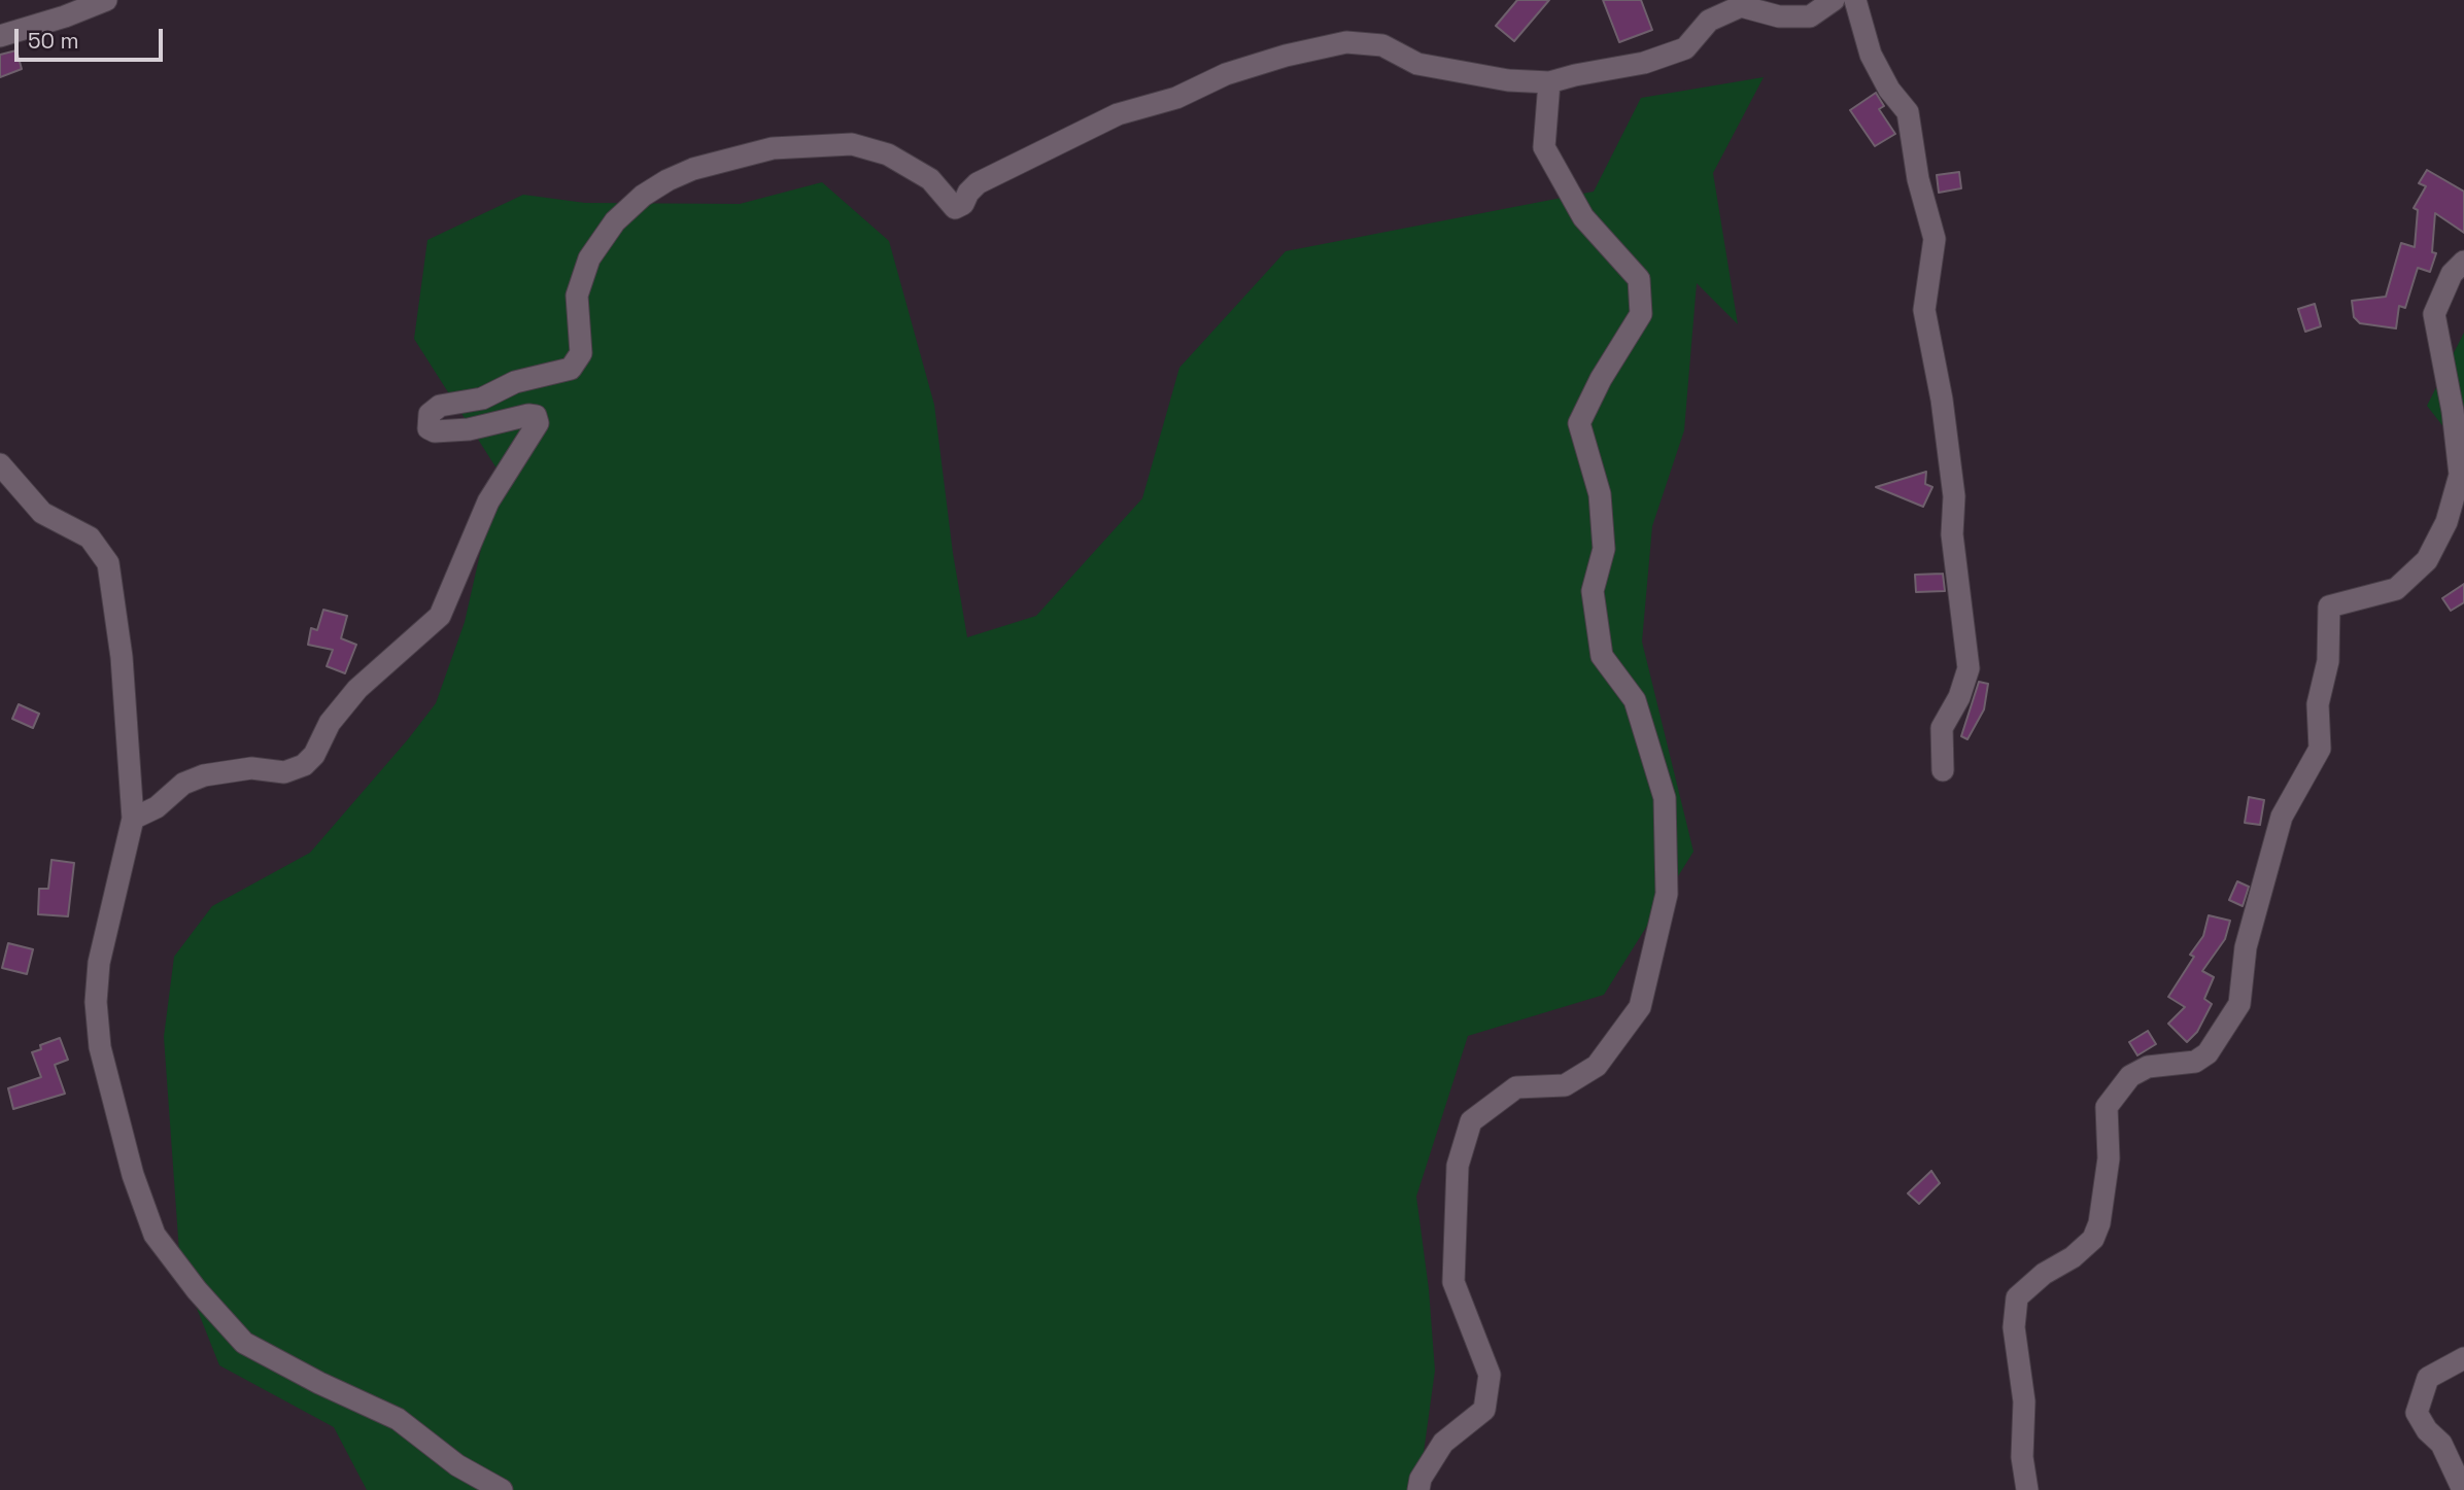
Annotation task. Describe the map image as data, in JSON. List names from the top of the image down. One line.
{"scale_bar":"50 m"}
